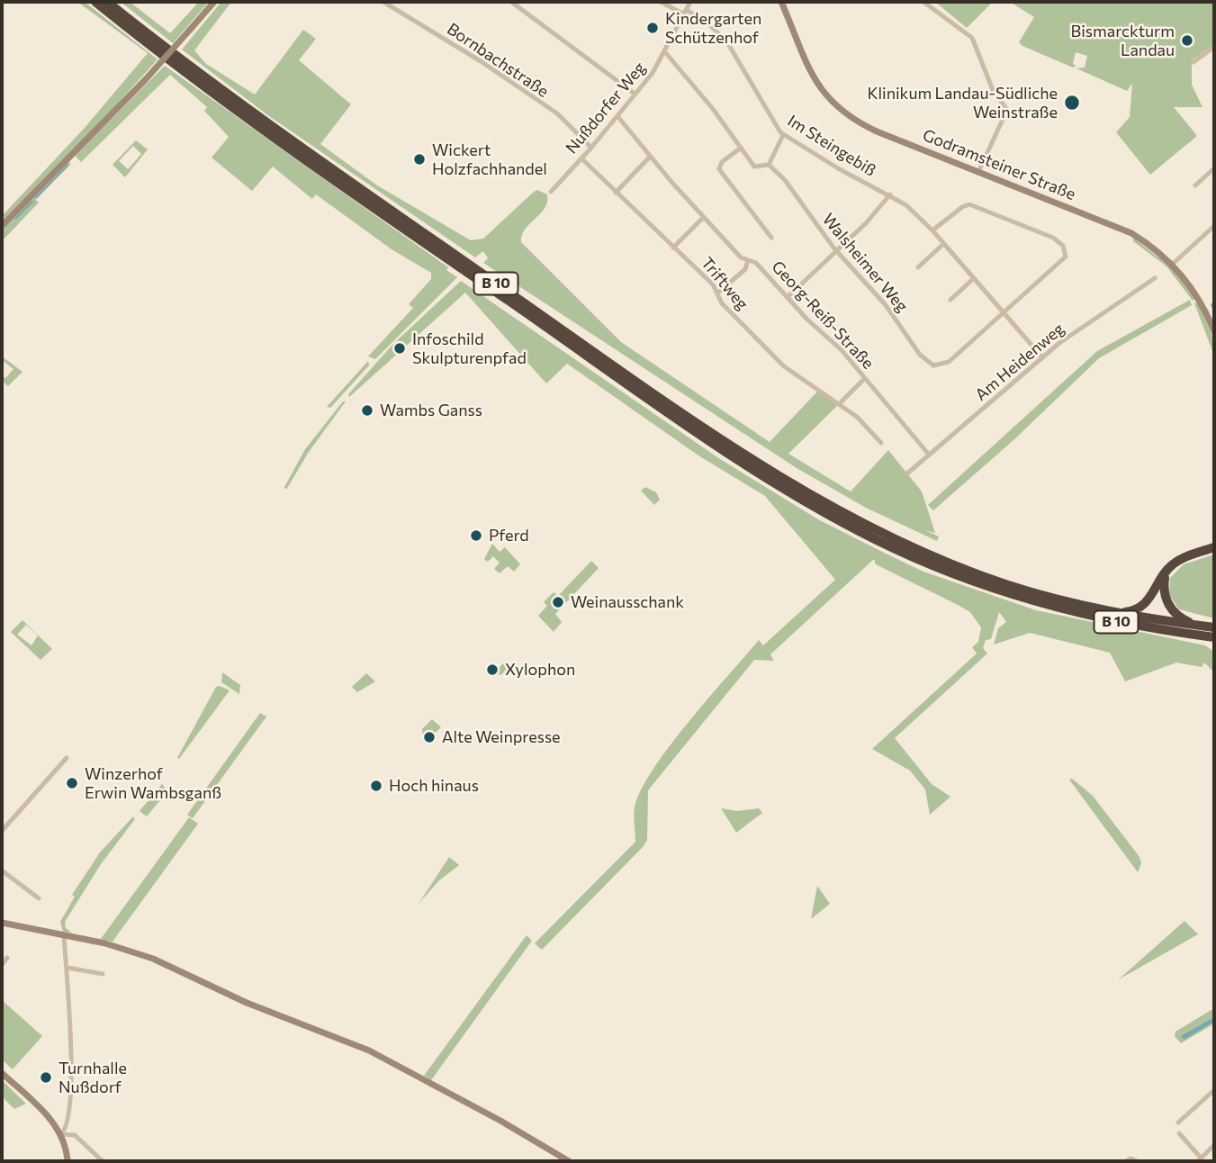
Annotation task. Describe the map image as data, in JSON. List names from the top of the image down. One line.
{"streets":{"highway":["B 10"],"street":["Bornbachstraße","Nußdorfer Weg","Im Steingebiß","Godramsteiner Straße","Walsheimer Weg","Triftweg","Georg-Reiß-Straße","Am Heidenweg"]},"crossings":[["Bornbachstraße","Nußdorfer Weg"],["Nußdorfer Weg","Im Steingebiß"],["Nußdorfer Weg","Triftweg"],["Nußdorfer Weg","Georg-Reiß-Straße"],["Im Steingebiß","Walsheimer Weg"],["Im Steingebiß","Am Heidenweg"],["Georg-Reiß-Straße","Am Heidenweg"]],"places":["Kindergarten Schützenhof","Bismarckturm Landau","Klinikum Landau-Südliche Weinstraße","Wickert Holzfachhandel","Infoschild Skulpturenpfad","Wambs Ganss","Pferd","Weinausschank","Xylophon","Alte Weinpresse","Winzerhof Erwin Wambsganß","Hoch hinaus","Turnhalle Nußdorf"]}
